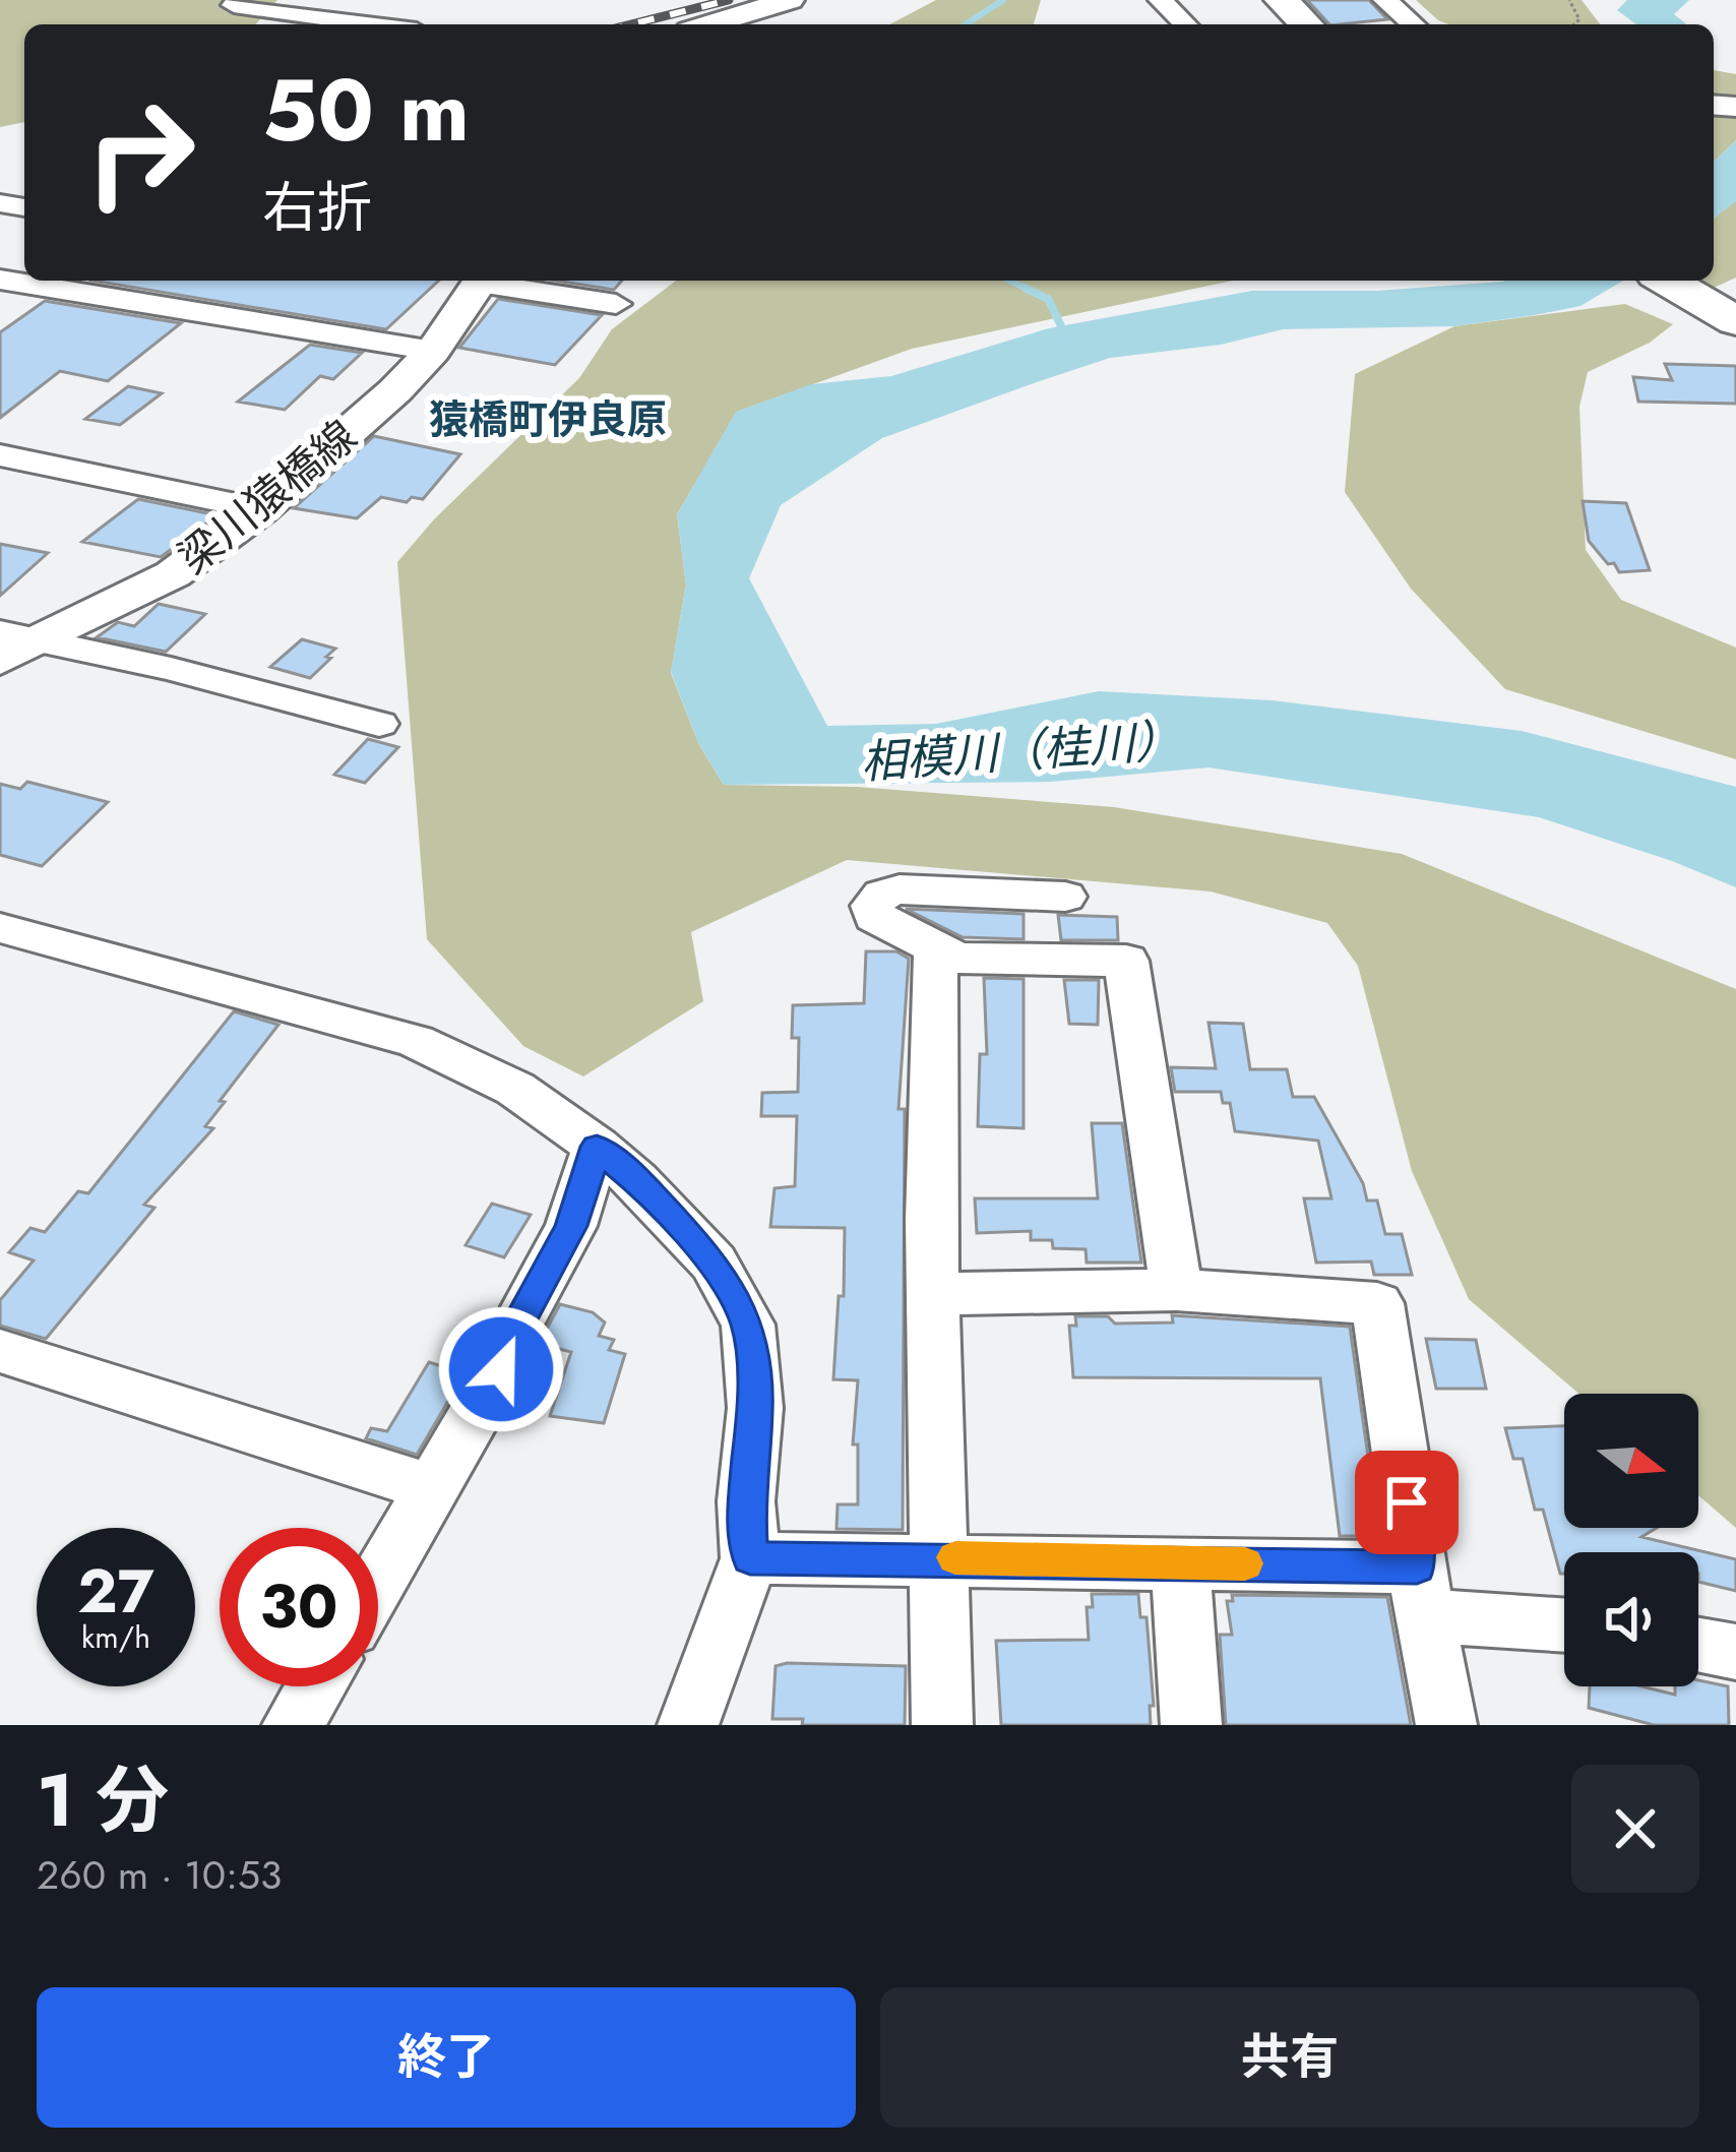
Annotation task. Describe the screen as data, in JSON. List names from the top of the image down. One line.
{"streets":{"main road":["梁川猿橋線"]},"districts":["猿橋町伊良原"],"water":["相模川（桂川）"],"north":"right","page":{"turn":["50 m","右折"],"speed":"27 km/h","limit":"30","heading":["1 分","260 m · 10:53"],"buttons":["終了","共有"]}}
